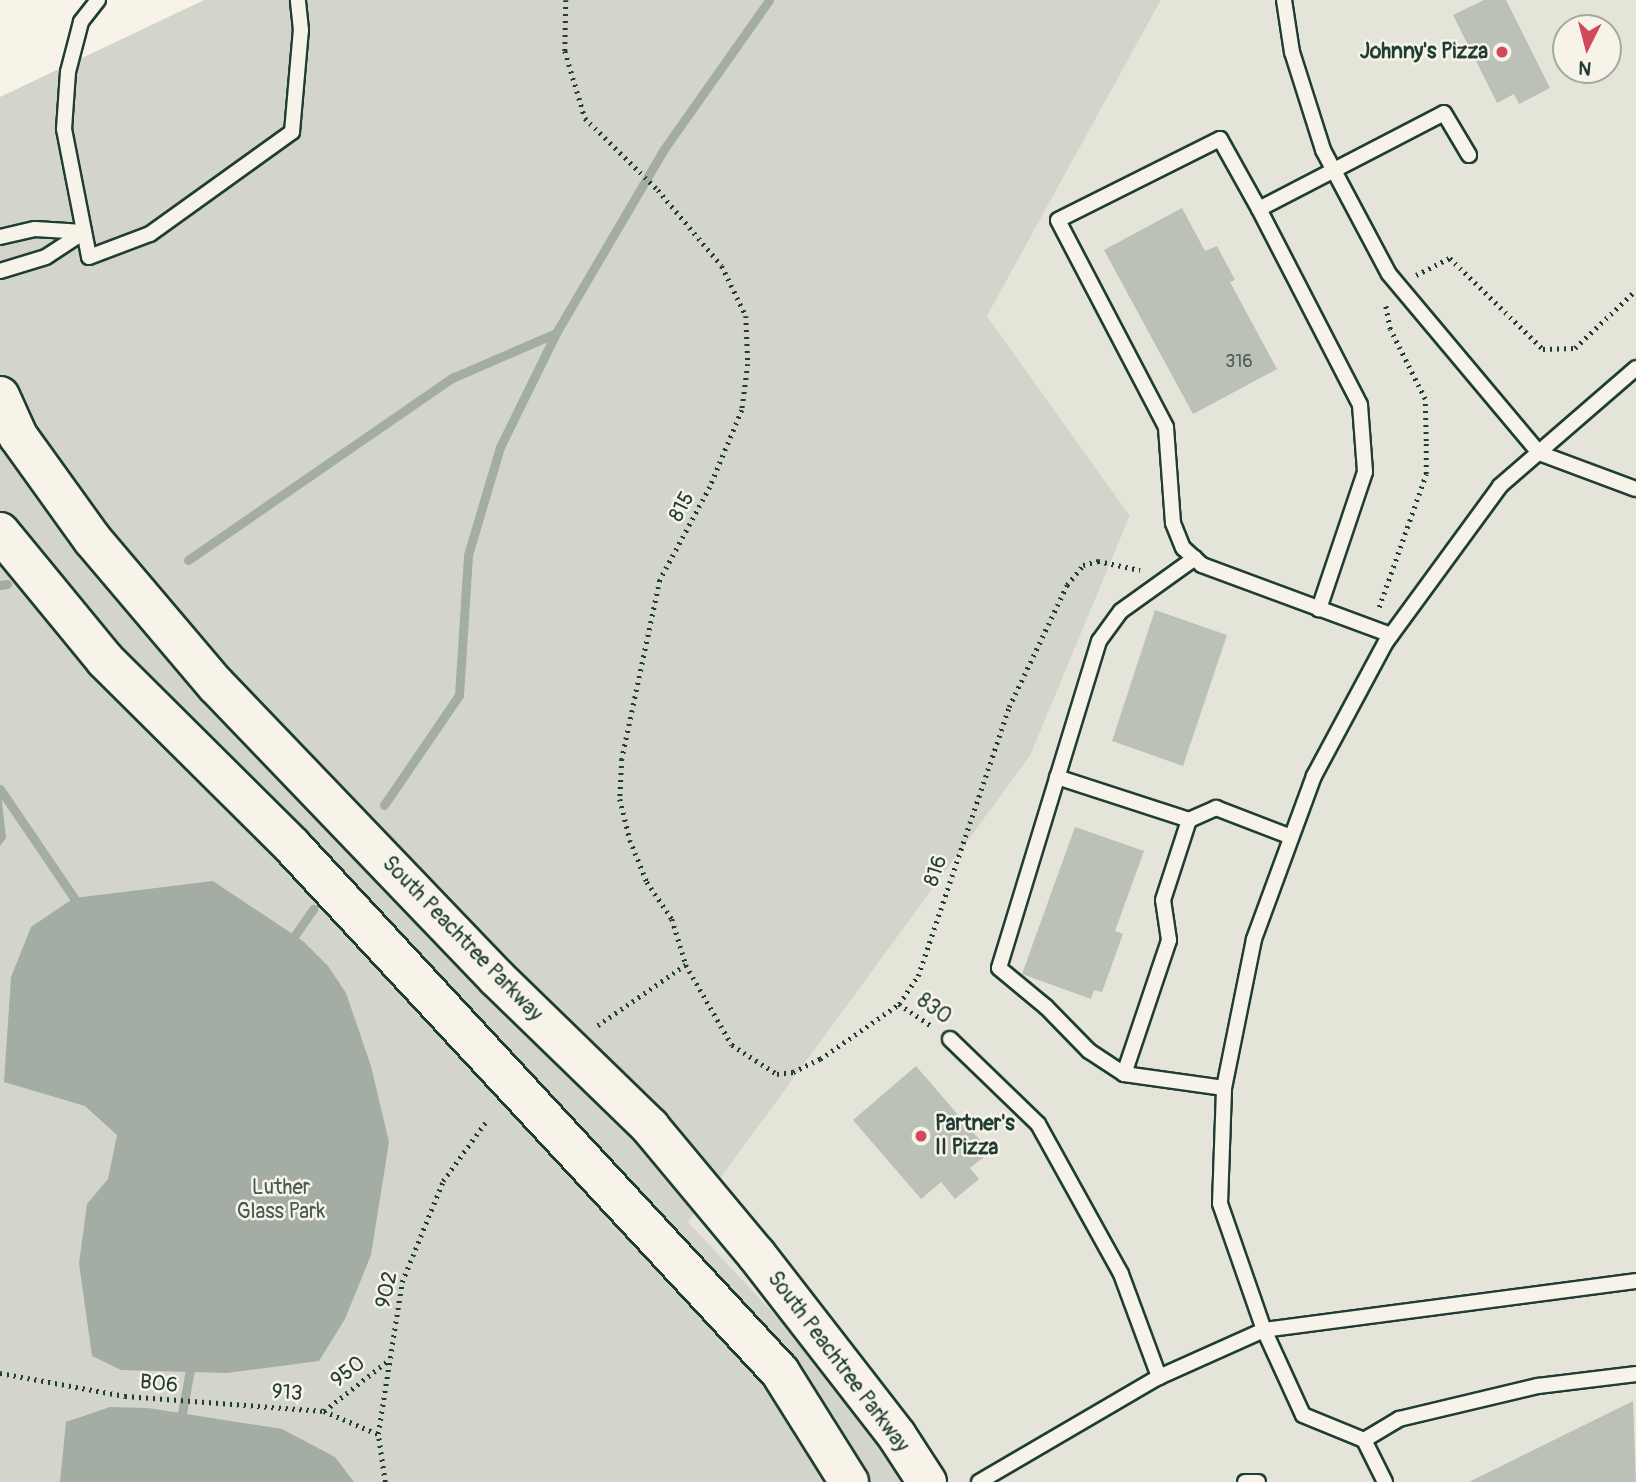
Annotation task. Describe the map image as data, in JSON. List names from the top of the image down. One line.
{"streets":{"main road":["South Peachtree Parkway"],"path":["815","816","830","902","950","B06","913"]},"crossings":[["815","816"],["816","830"],["902","950"],["902","913"],["950","913"],["B06","913"]],"parks":["Luther Glass Park"],"places":["Johnny's Pizza","Partner's II Pizza"],"house_numbers":["316"],"north":"bottom"}
